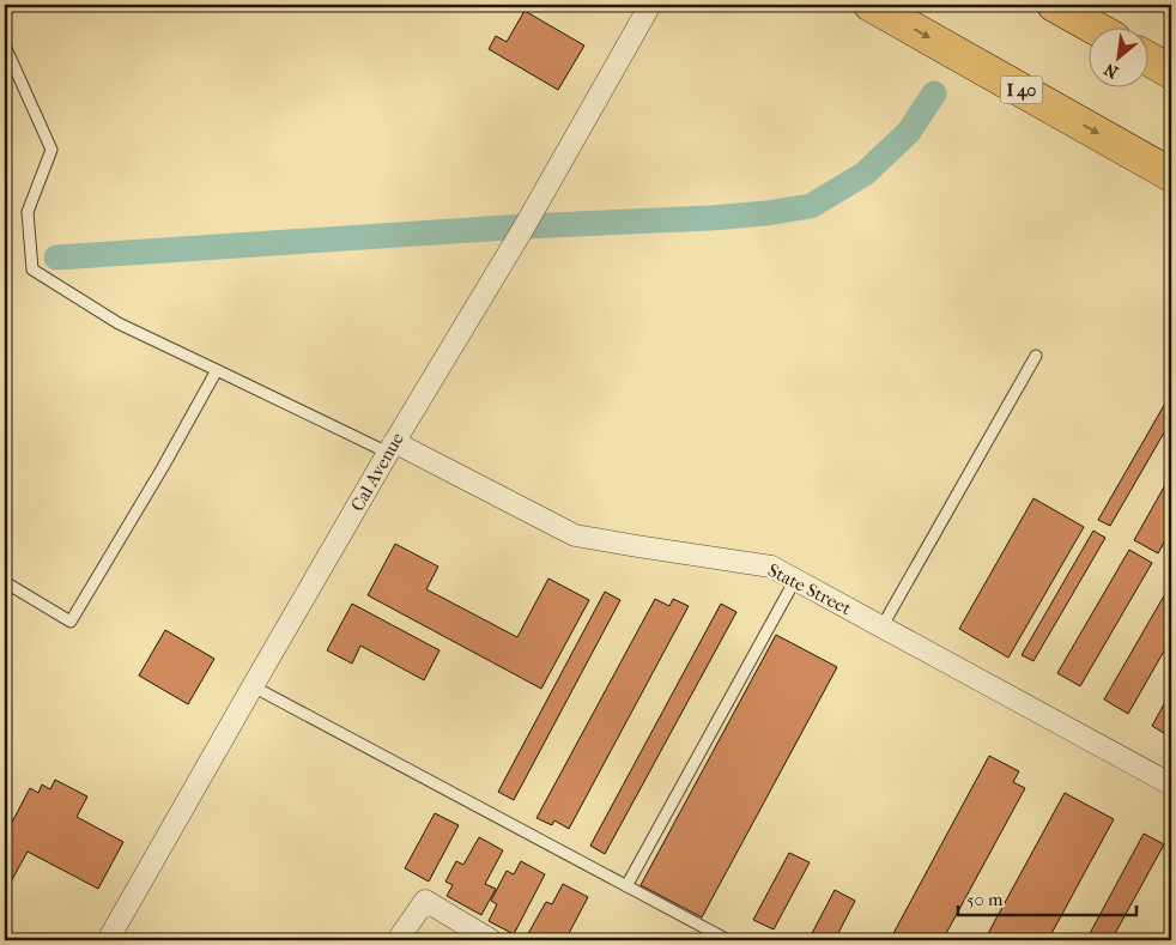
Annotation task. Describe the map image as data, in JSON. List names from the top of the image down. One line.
{"streets":{"highway":["I 40"],"street":["Cal Avenue","State Street"]},"crossings":[["Cal Avenue","State Street"]],"scale_bar":"50 m","north":"bottom left"}
